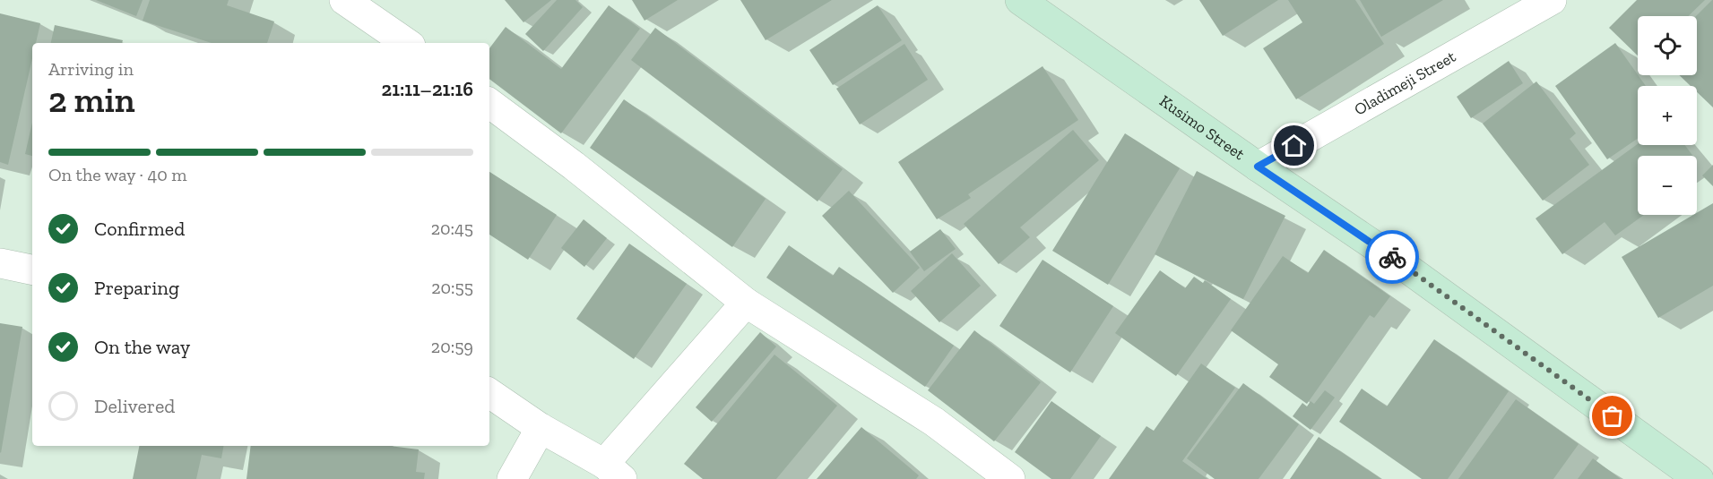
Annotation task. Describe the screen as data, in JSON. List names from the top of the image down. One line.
{"streets":{"street":["Oladimeji Street","Kusimo Street"]},"crossings":[["Oladimeji Street","Kusimo Street"]],"page":{"map_buttons":["+","−"],"heading":["2 min","Arriving in","21:11–21:16"],"bar":"On the way · 40 m","list":[["Confirmed","20:45"],["Preparing","20:55"],["On the way","20:59"],"Delivered"]}}
